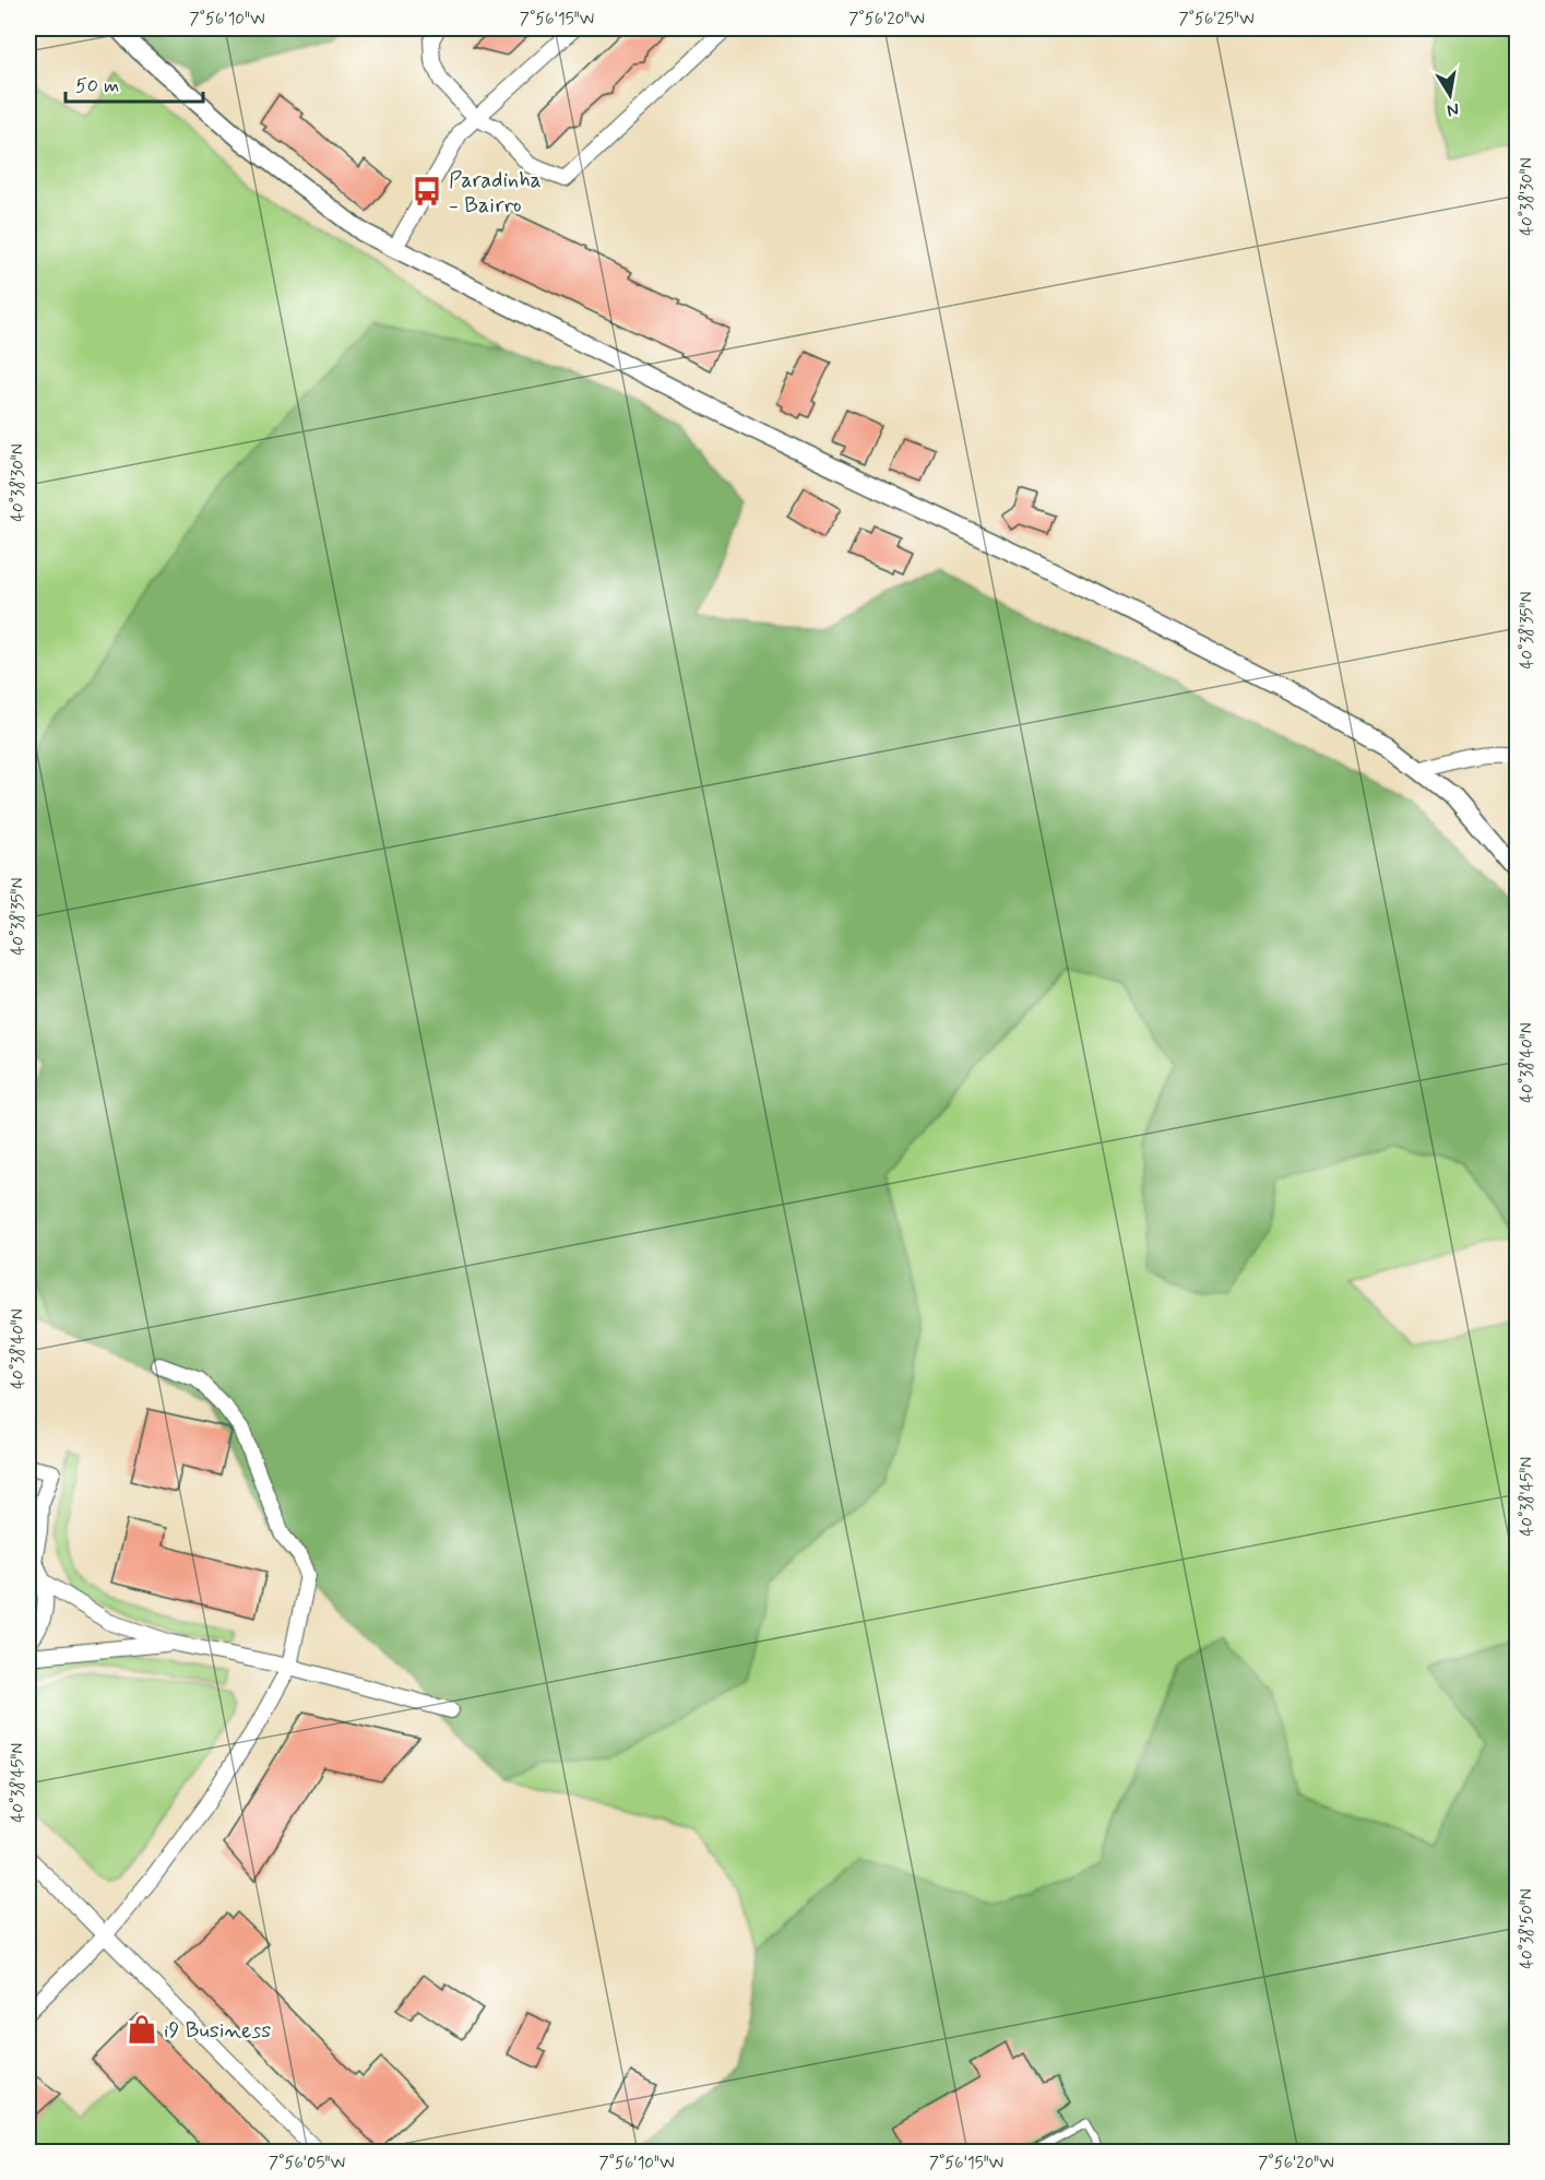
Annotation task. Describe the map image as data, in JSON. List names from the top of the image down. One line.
{"places":{"bus stop":["Paradinha - Bairro"],"shop":["i9 Business"]},"scale_bar":"50 m","north":"bottom","coordinates":["7°56'10\"W","7°56'15\"W","7°56'20\"W","7°56'25\"W","40°38'30\"N","40°38'35\"N","40°38'40\"N","40°38'45\"N","40°38'50\"N","7°56'05\"W"]}
